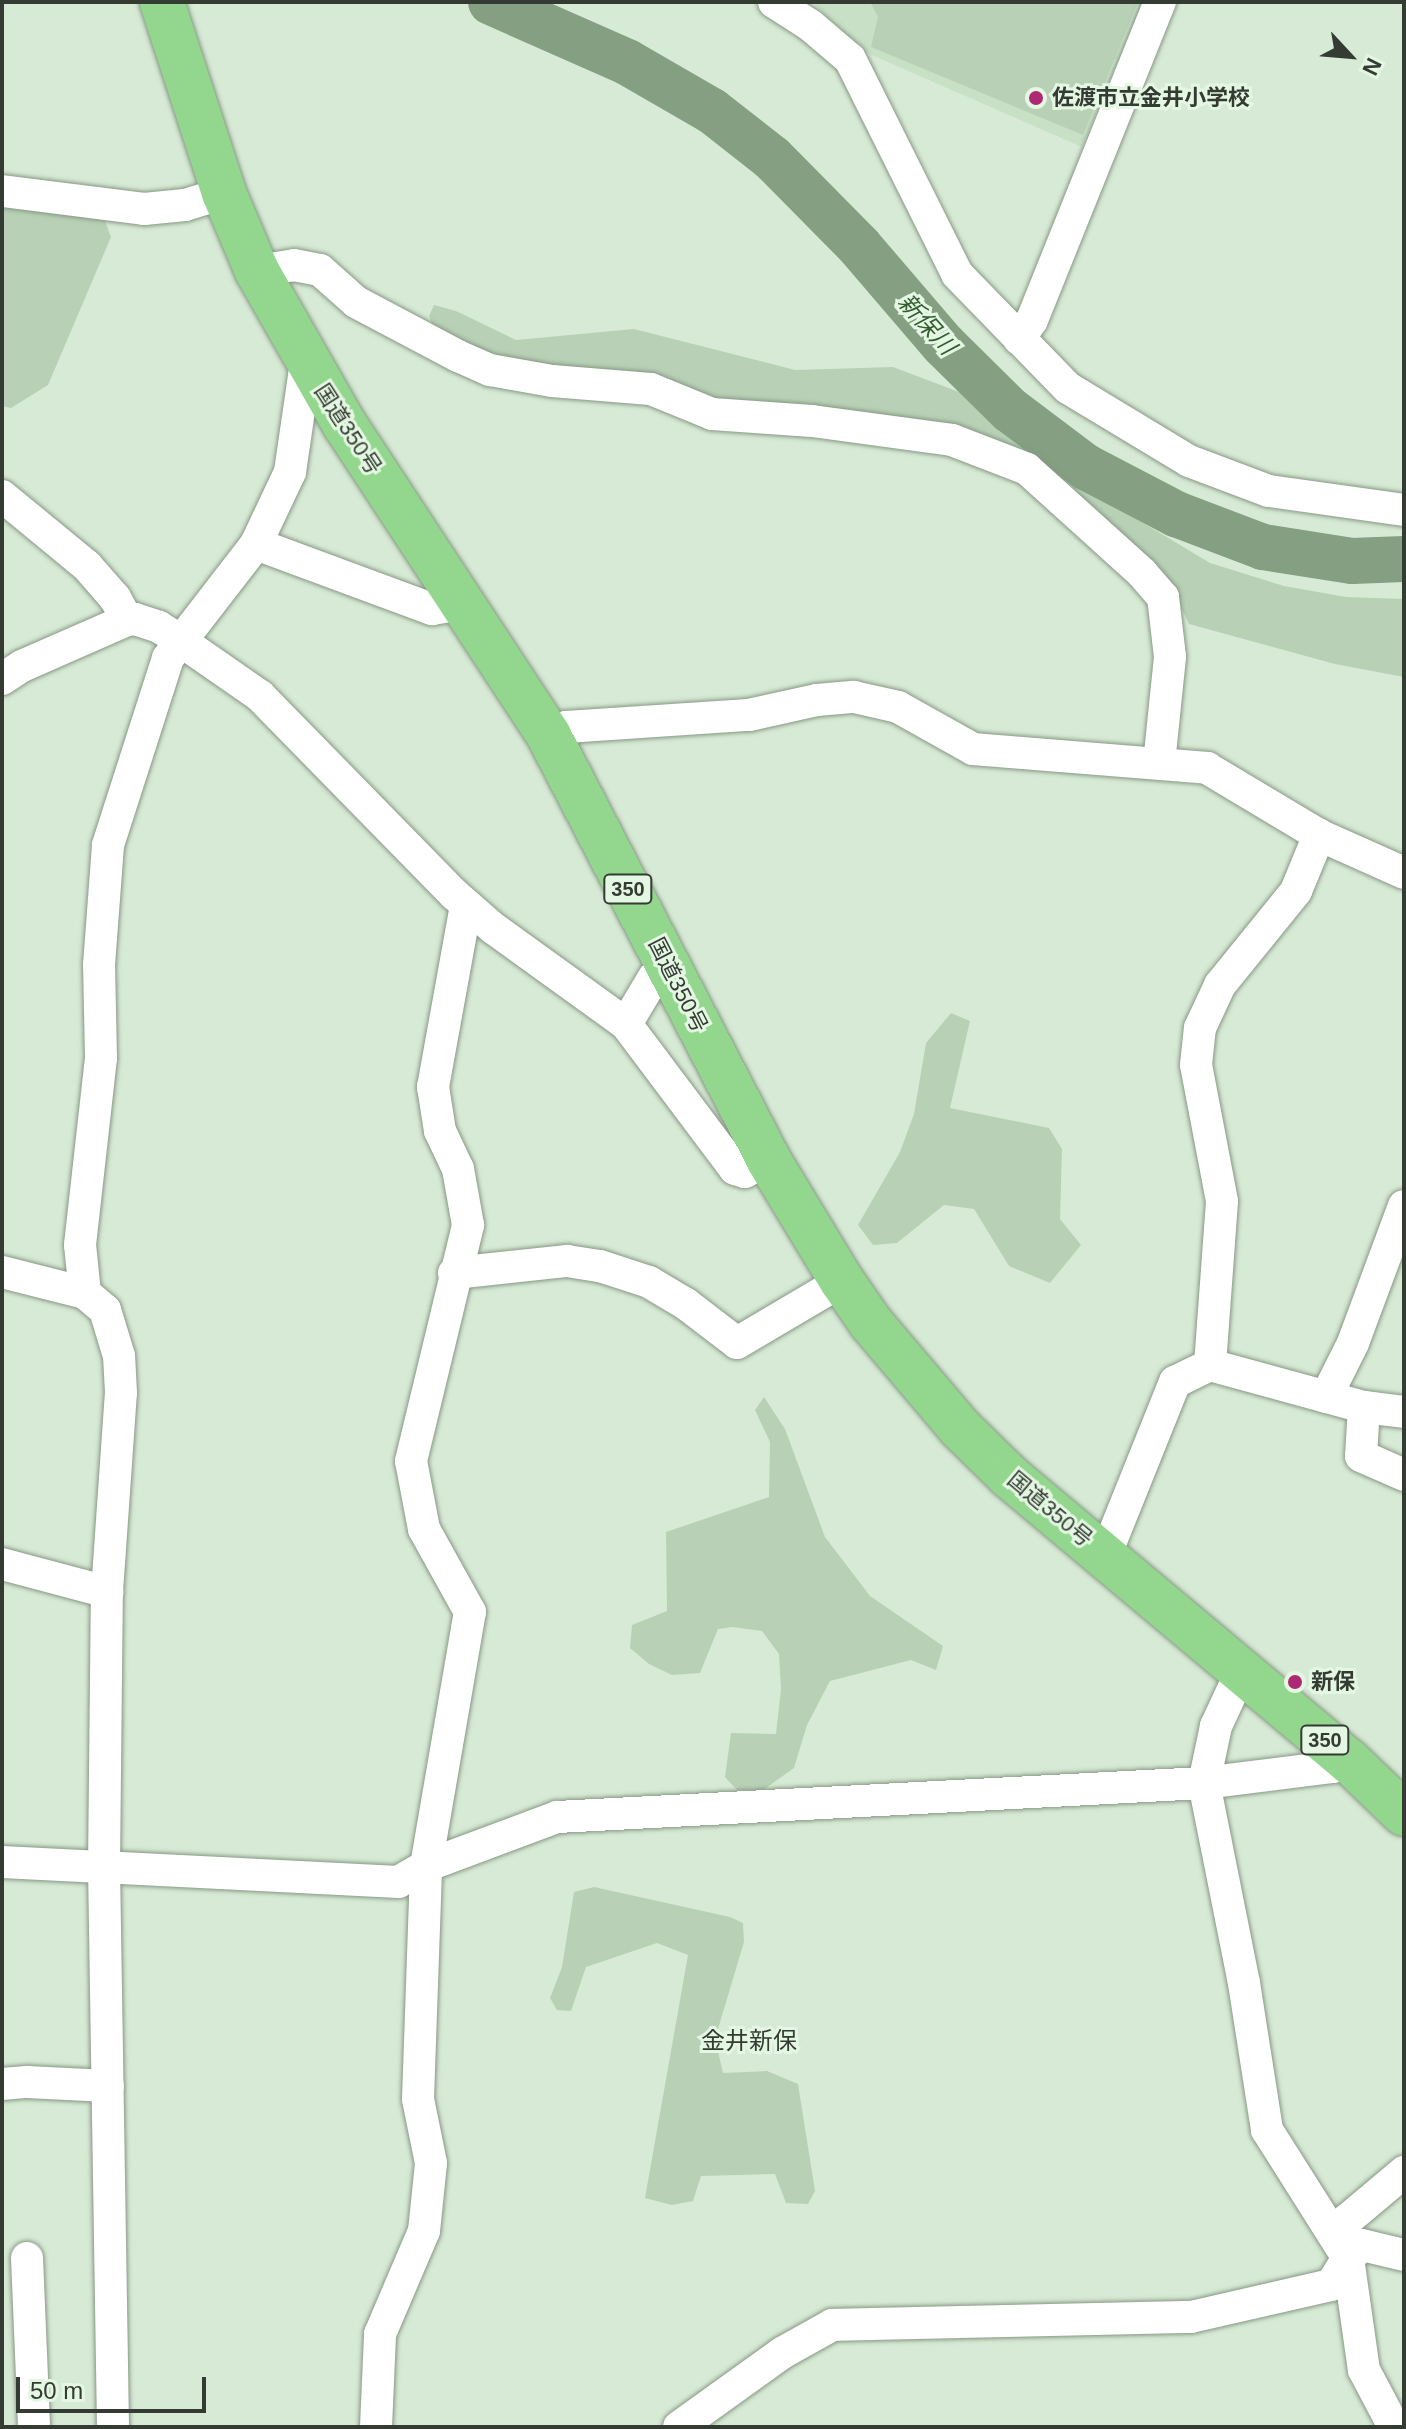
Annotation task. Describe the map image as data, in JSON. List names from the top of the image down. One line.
{"streets":{"highway":["国道350号","350"]},"districts":["金井新保"],"water":["新保川"],"places":["佐渡市立金井小学校","新保"],"scale_bar":"50 m","north":"bottom right"}
